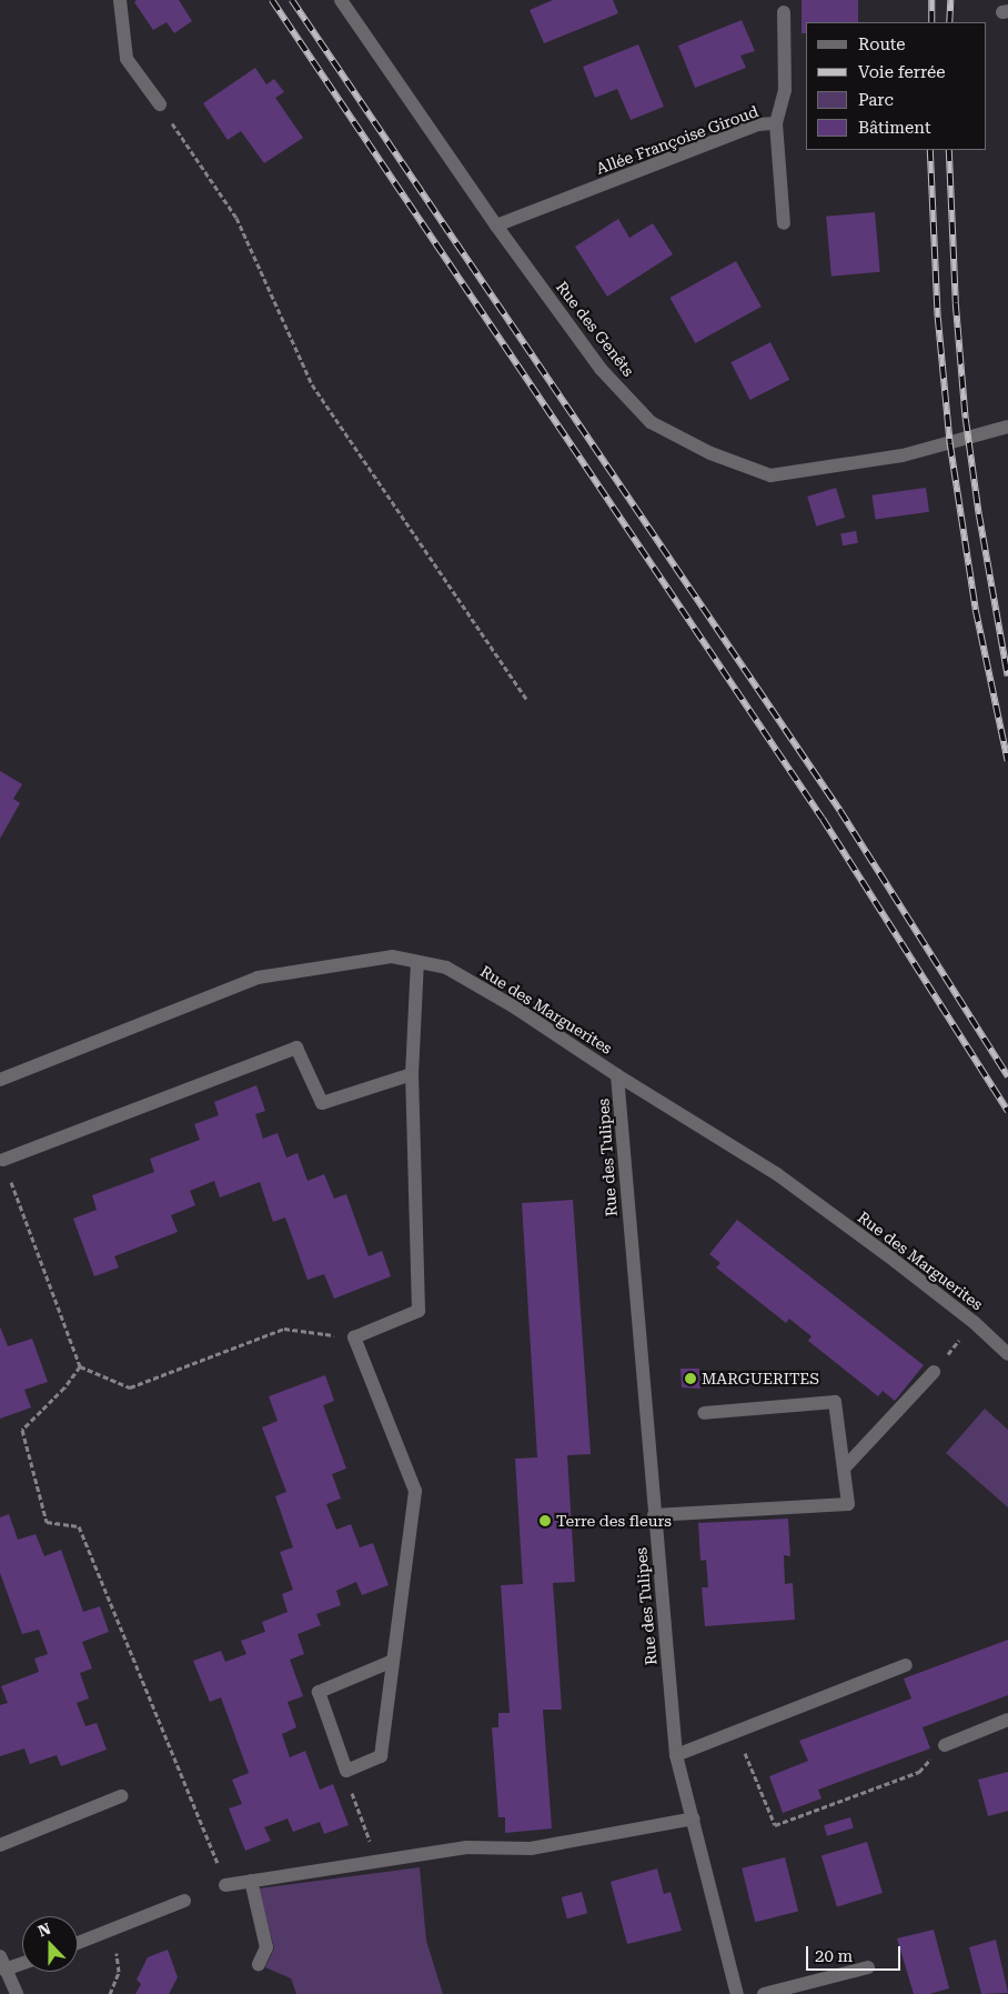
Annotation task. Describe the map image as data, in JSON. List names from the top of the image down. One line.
{"streets":{"street":["Allée Françoise Giroud","Rue des Genêts","Rue des Marguerites","Rue des Tulipes"]},"crossings":[["Allée Françoise Giroud","Rue des Genêts"],["Rue des Marguerites","Rue des Tulipes"]],"places":["MARGUERITES","Terre des fleurs"],"legend":["Route","Voie ferrée","Parc","Bâtiment"],"scale_bar":"20 m","north":"top"}
